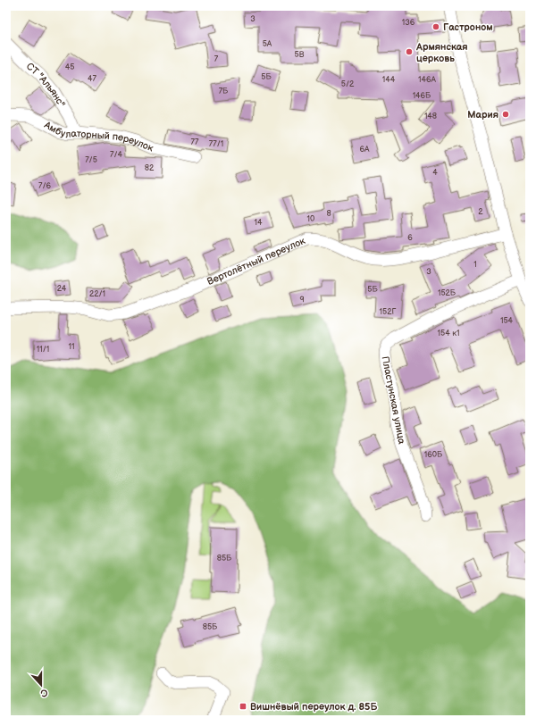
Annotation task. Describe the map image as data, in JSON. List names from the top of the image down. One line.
{"streets":{"street":["СТ \"Альянс\"","Амбулаторный переулок","Вертолётный переулок","Пластунская улица"]},"crossings":[["СТ \"Альянс\"","Амбулаторный переулок"]],"places":{"other":["Гастроном","Армянская церковь","Мария"],"transit":["Вишнёвый переулок д. 85Б"]},"house_numbers":["3","136","5А","5В","7","45","5Б","47","144","146А","5/2","7Б","146Б","148","77","77/1","6А","7/4","7/5","82","4","7/6","2","8","10","14","6","1","3","24","5Б","152Б","22/1","9","152Г","154","154 к1","11","11/1","160Б","85Б","85Б"],"north":"bottom"}
